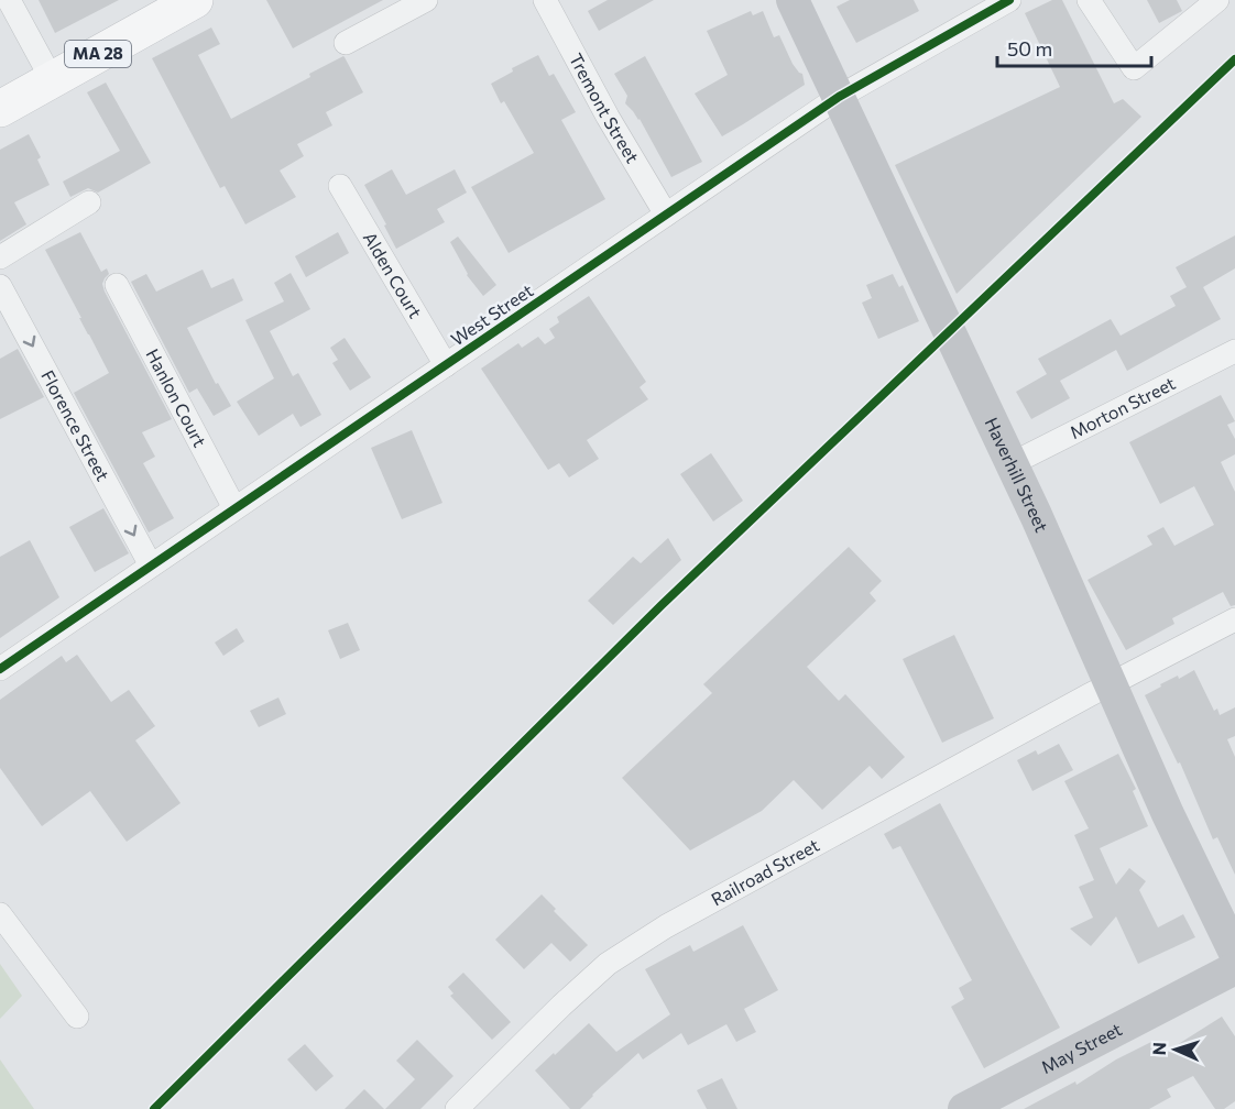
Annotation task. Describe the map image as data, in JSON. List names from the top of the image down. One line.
{"streets":{"main road":["MA 28","Haverhill Street","May Street"],"street":["Tremont Street","Alden Court","West Street","Hanlon Court","Morton Street","Florence Street","Railroad Street"]},"crossings":[["Tremont Street","West Street"],["Alden Court","West Street"],["West Street","Hanlon Court"],["West Street","Florence Street"],["West Street","Haverhill Street"],["Morton Street","Haverhill Street"],["Haverhill Street","Railroad Street"]],"one_way":["Florence Street"],"scale_bar":"50 m","north":"left"}
